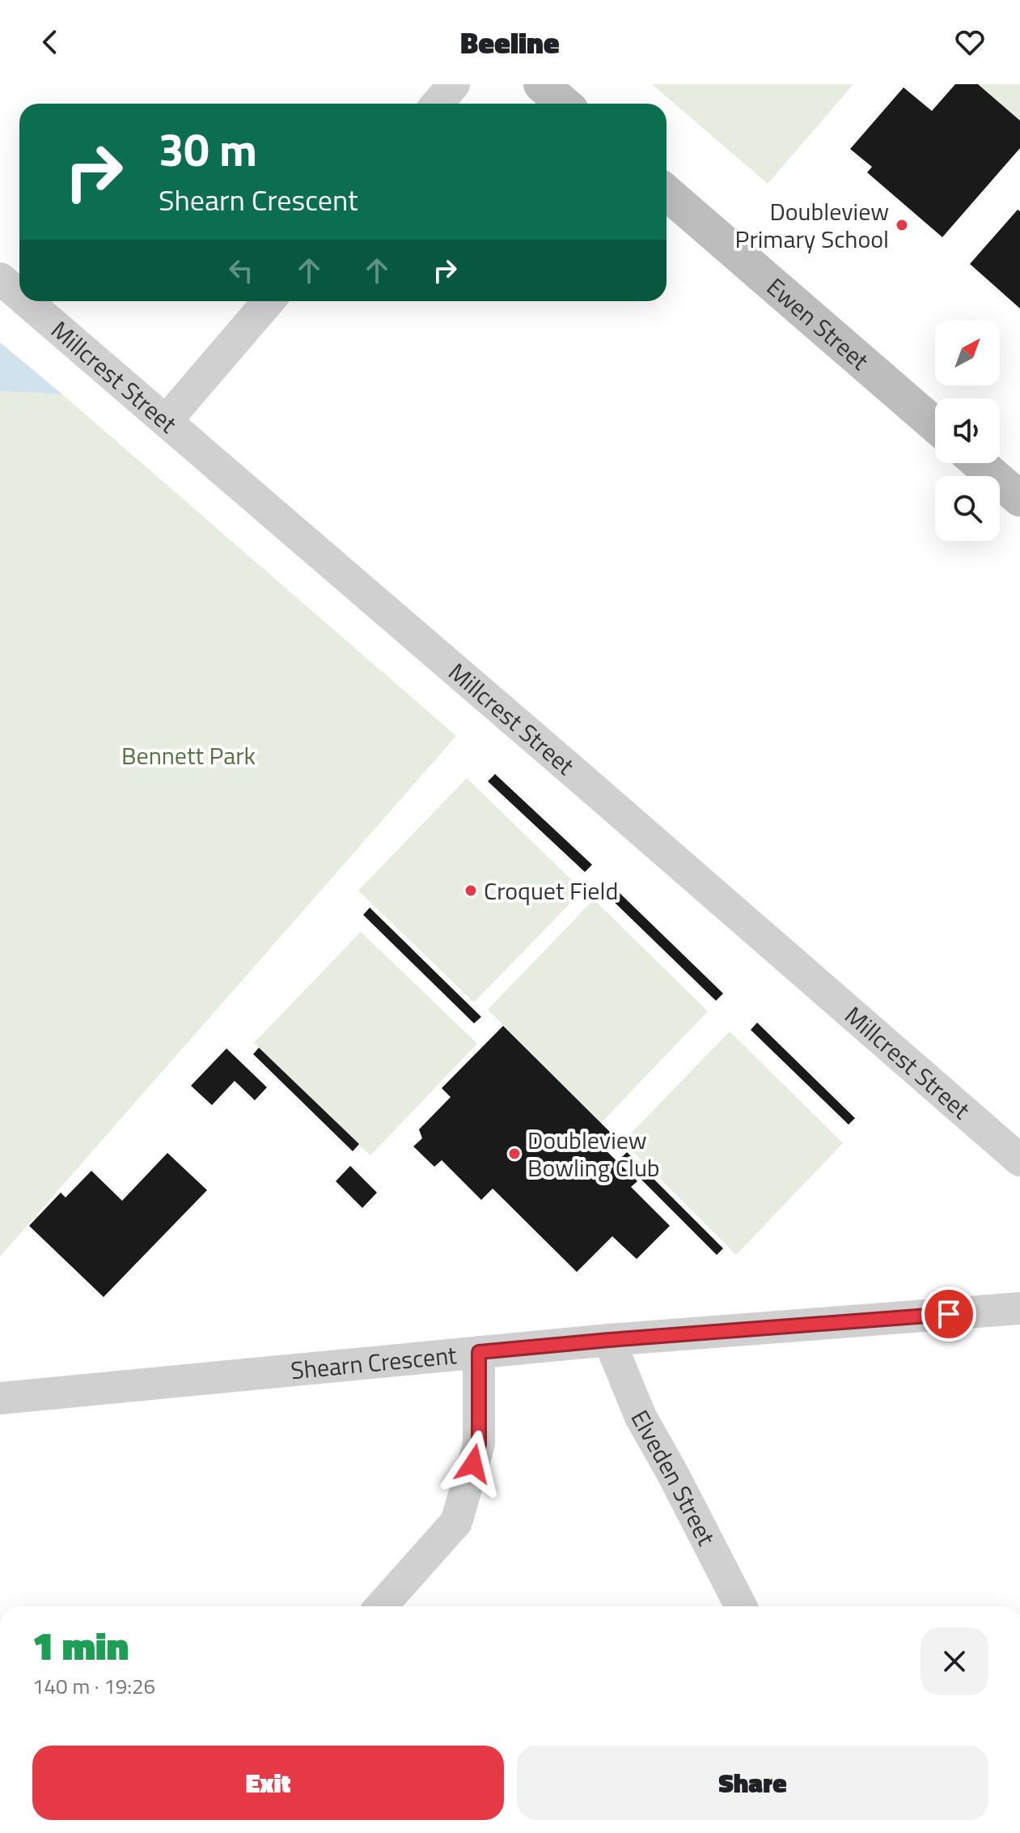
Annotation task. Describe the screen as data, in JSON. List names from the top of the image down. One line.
{"streets":{"main road":["Ewen Street"],"street":["Millcrest Street","Shearn Crescent","Elveden Street"]},"crossings":[["Shearn Crescent","Elveden Street"]],"parks":["Bennett Park"],"places":["Doubleview Primary School","Croquet Field","Doubleview Bowling Club"],"north":"top right","page":{"header":"Beeline","turn":["30 m","Shearn Crescent"],"heading":["1 min","140 m · 19:26"],"buttons":["Exit","Share"]}}
